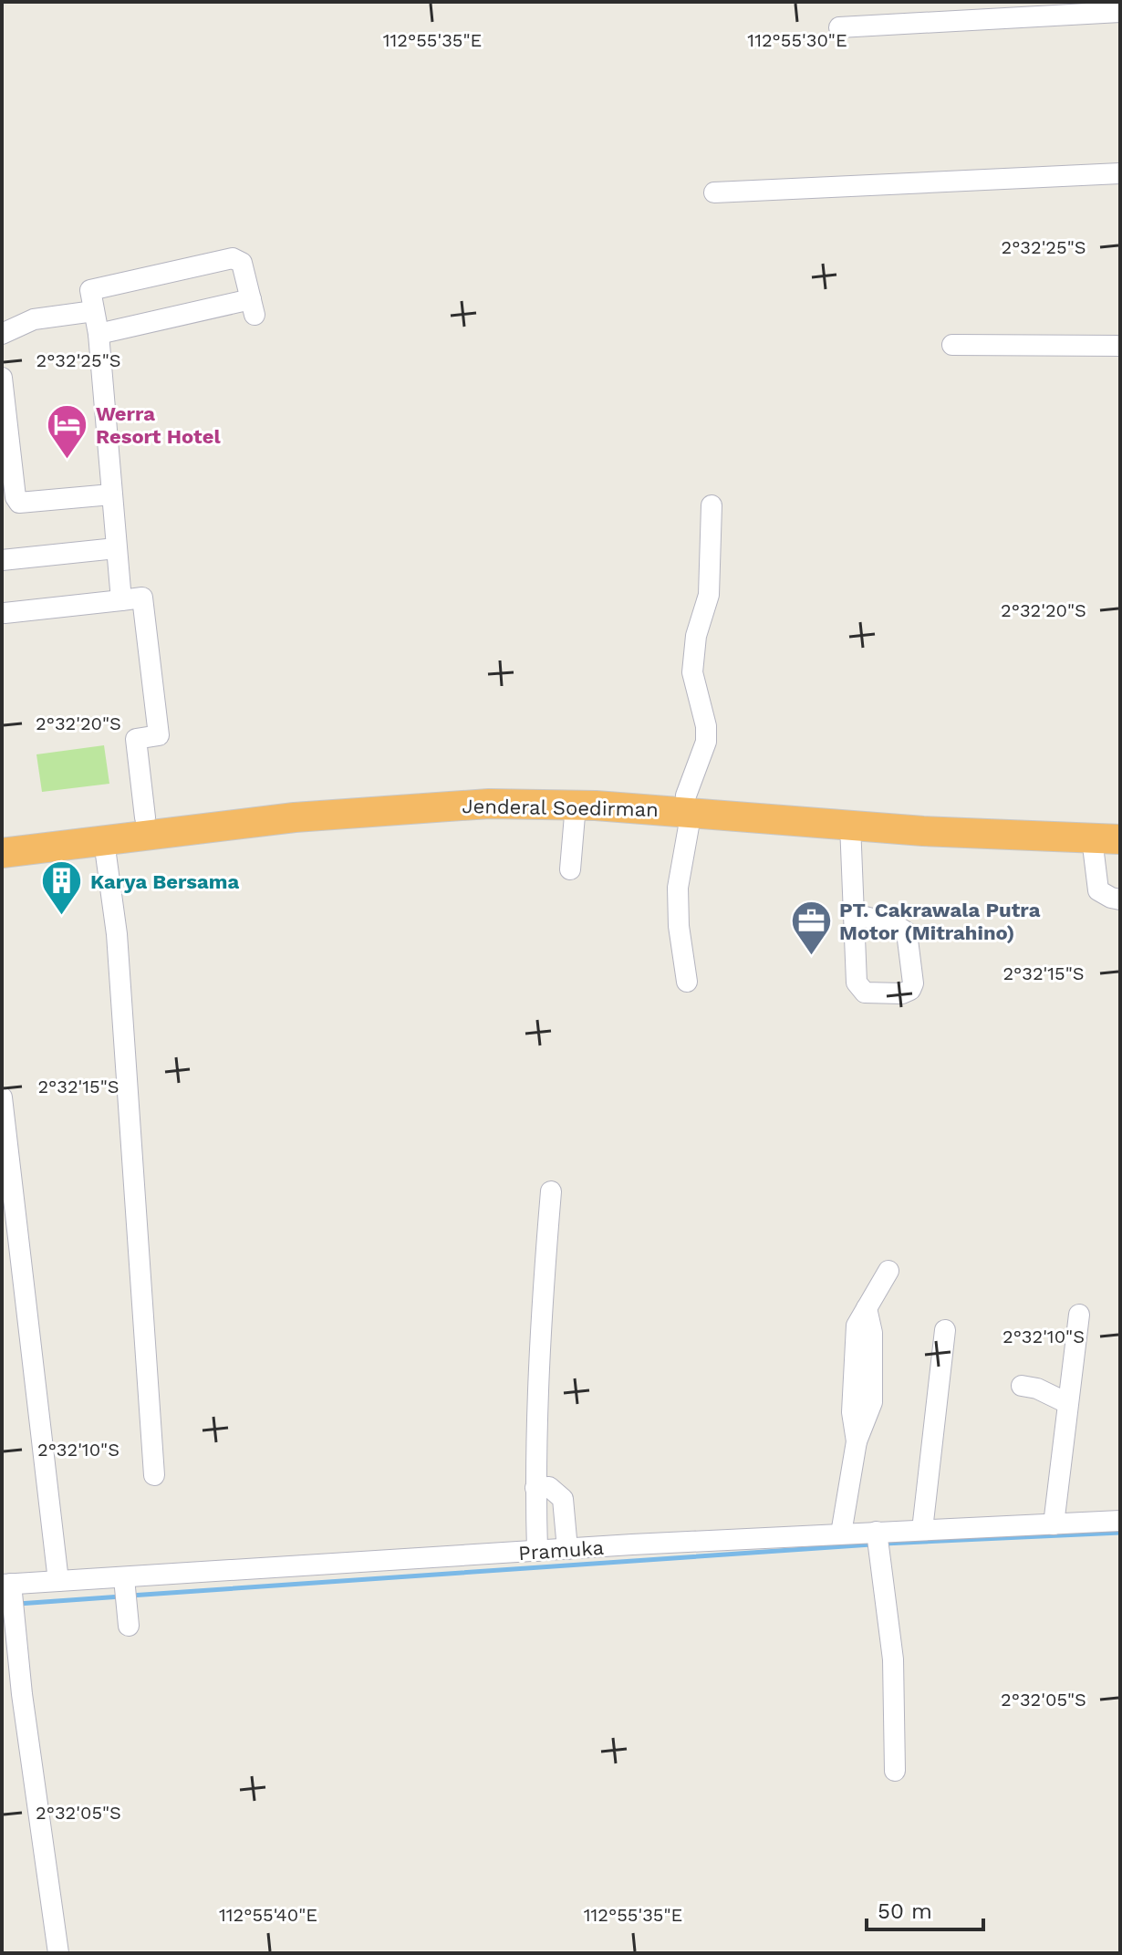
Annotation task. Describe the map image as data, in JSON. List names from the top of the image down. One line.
{"streets":{"highway":["Jenderal Soedirman"],"street":["Pramuka"]},"places":{"hotel":["Werra Resort Hotel"],"building":["Karya Bersama"],"office":["PT. Cakrawala Putra Motor (Mitrahino)"]},"scale_bar":"50 m","coordinates":["112°55'35\"E","112°55'30\"E","2°32'25\"S","2°32'20\"S","2°32'15\"S","2°32'10\"S","2°32'05\"S","112°55'40\"E"]}
